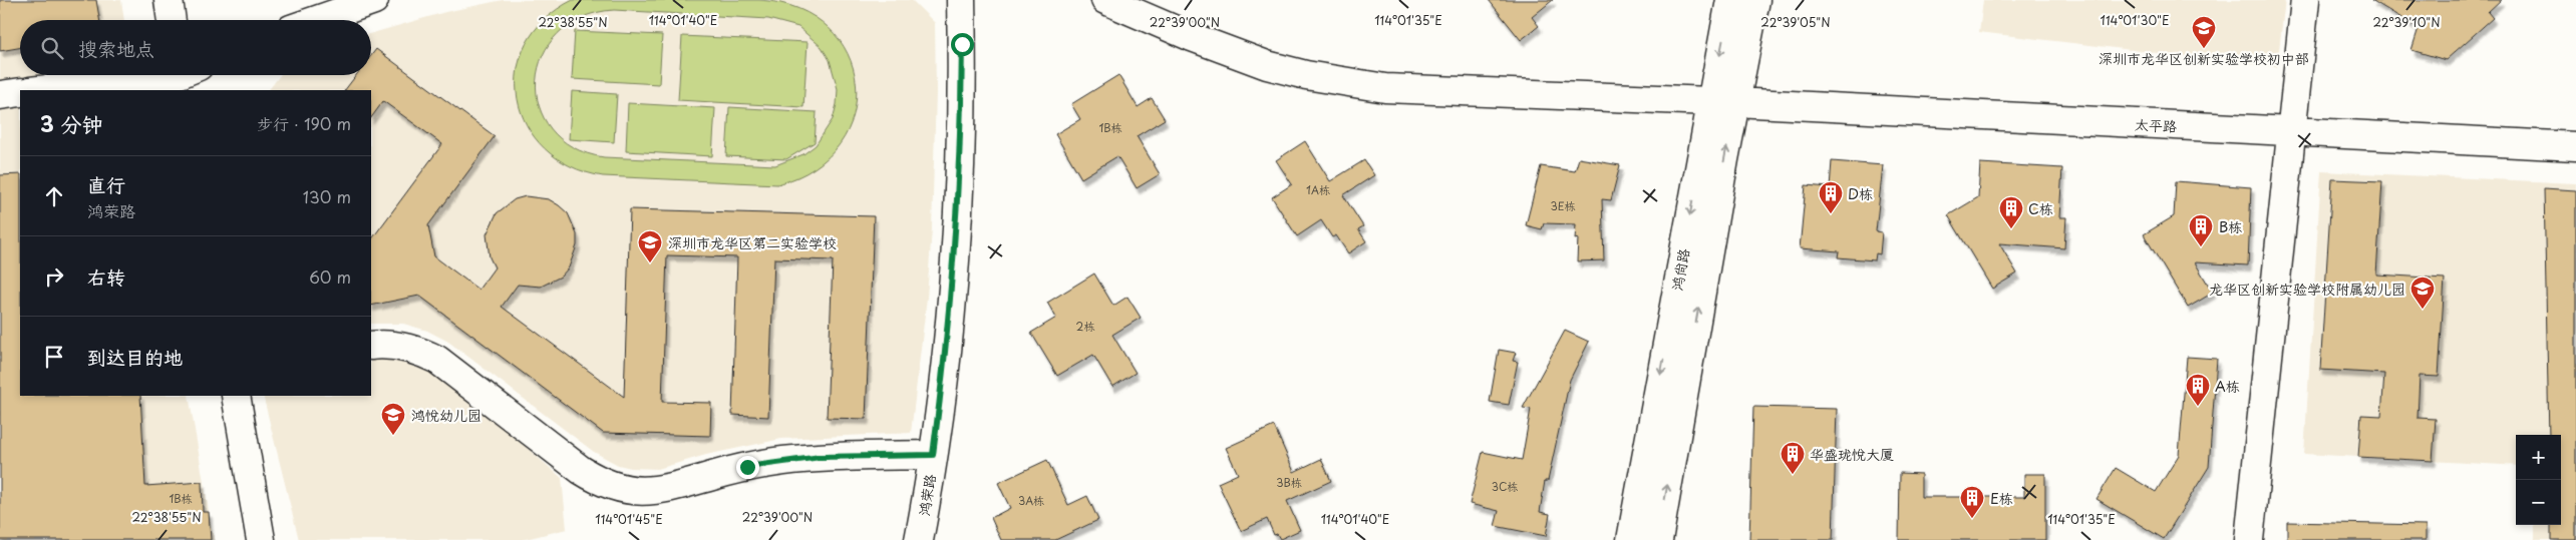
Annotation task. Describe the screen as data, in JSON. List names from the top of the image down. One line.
{"streets":{"street":["太平路","鸿尚路","鸿荣路"]},"crossings":[["太平路","鸿尚路"]],"places":{"school or university":["深圳市龙华区创新实验学校初中部","深圳市龙华区第二实验学校","龙华区创新实验学校附属幼儿园","鸿悦幼儿园"],"building":["D栋","C栋","B栋","A栋","华盛珑悦大厦","E栋"]},"house_numbers":["1B栋","1A栋","3E栋","2栋","3B栋","3C栋","1B栋","3A栋"],"page":{"search":"搜索地点","heading":["3 分钟","步行 · 190 m"],"list":[["直行","鸿荣路","130 m"],["右转","60 m"],"到达目的地"],"map_buttons":["+","−"]},"coordinates":["114°01'40\"E","114°01'35\"E","114°01'30\"E","22°38'55\"N","22°39'00\"N","22°39'05\"N","22°39'10\"N","114°01'45\"E"]}
